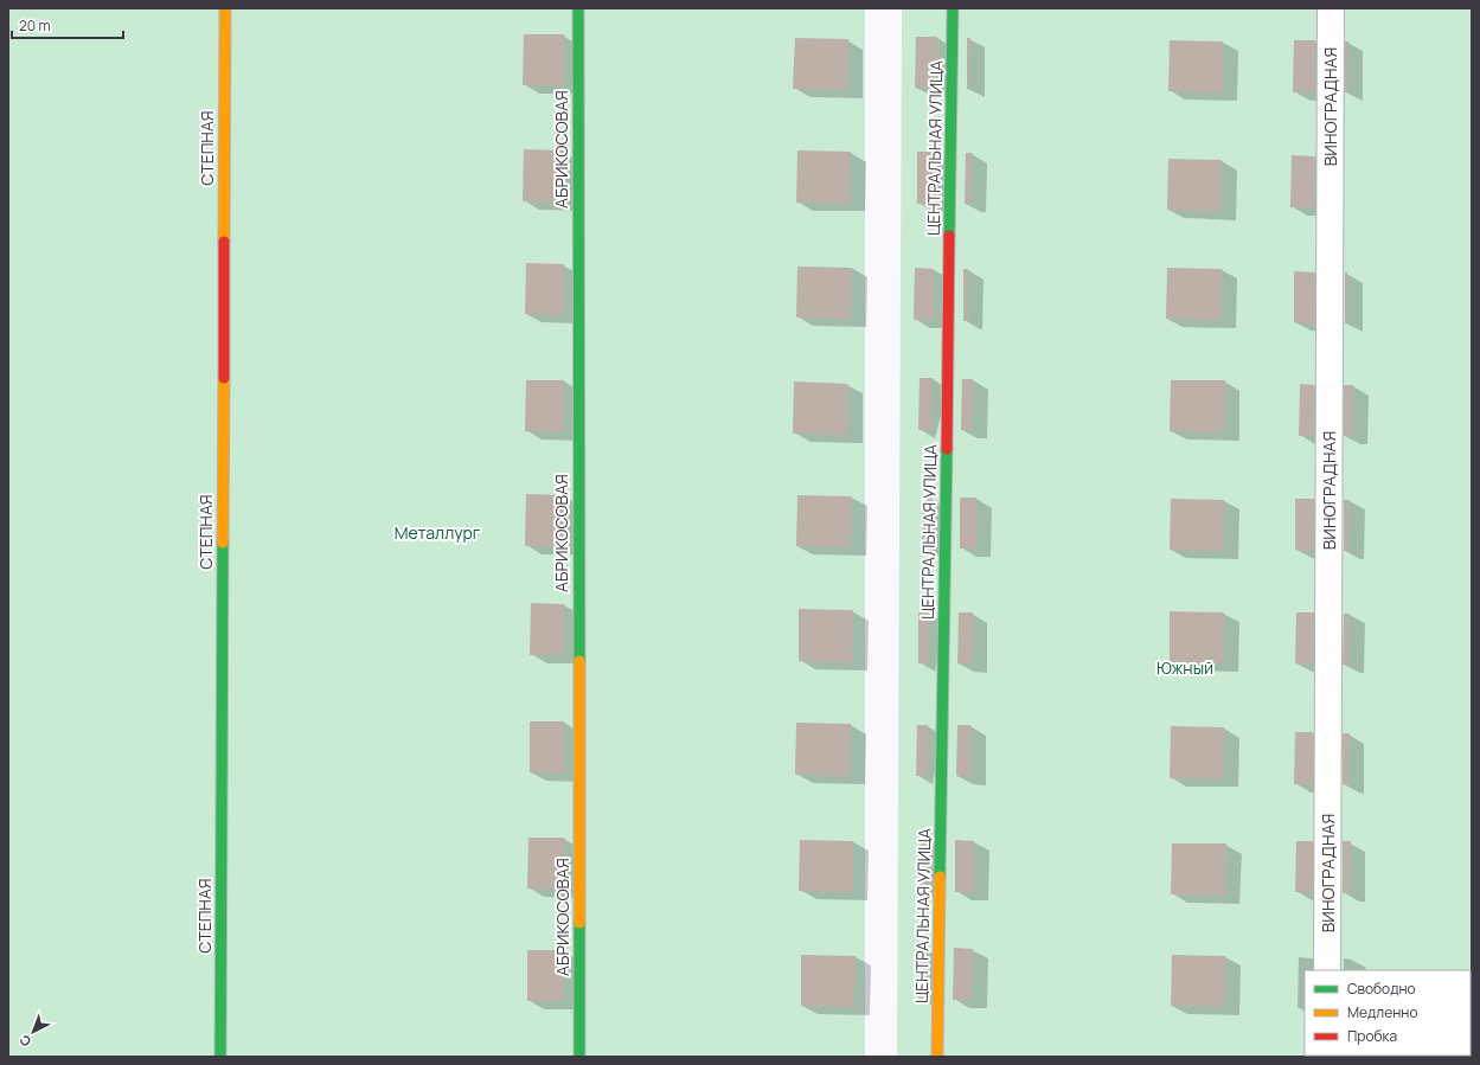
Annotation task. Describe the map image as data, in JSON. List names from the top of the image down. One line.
{"streets":{"street":["ВИНОГРАДНАЯ","СТЕПНАЯ","ЦЕНТРАЛЬНАЯ УЛИЦА","АБРИКОСОВАЯ"]},"parks":["Металлург","Южный"],"legend":["Свободно","Медленно","Пробка"],"scale_bar":"20 m","north":"bottom left"}
